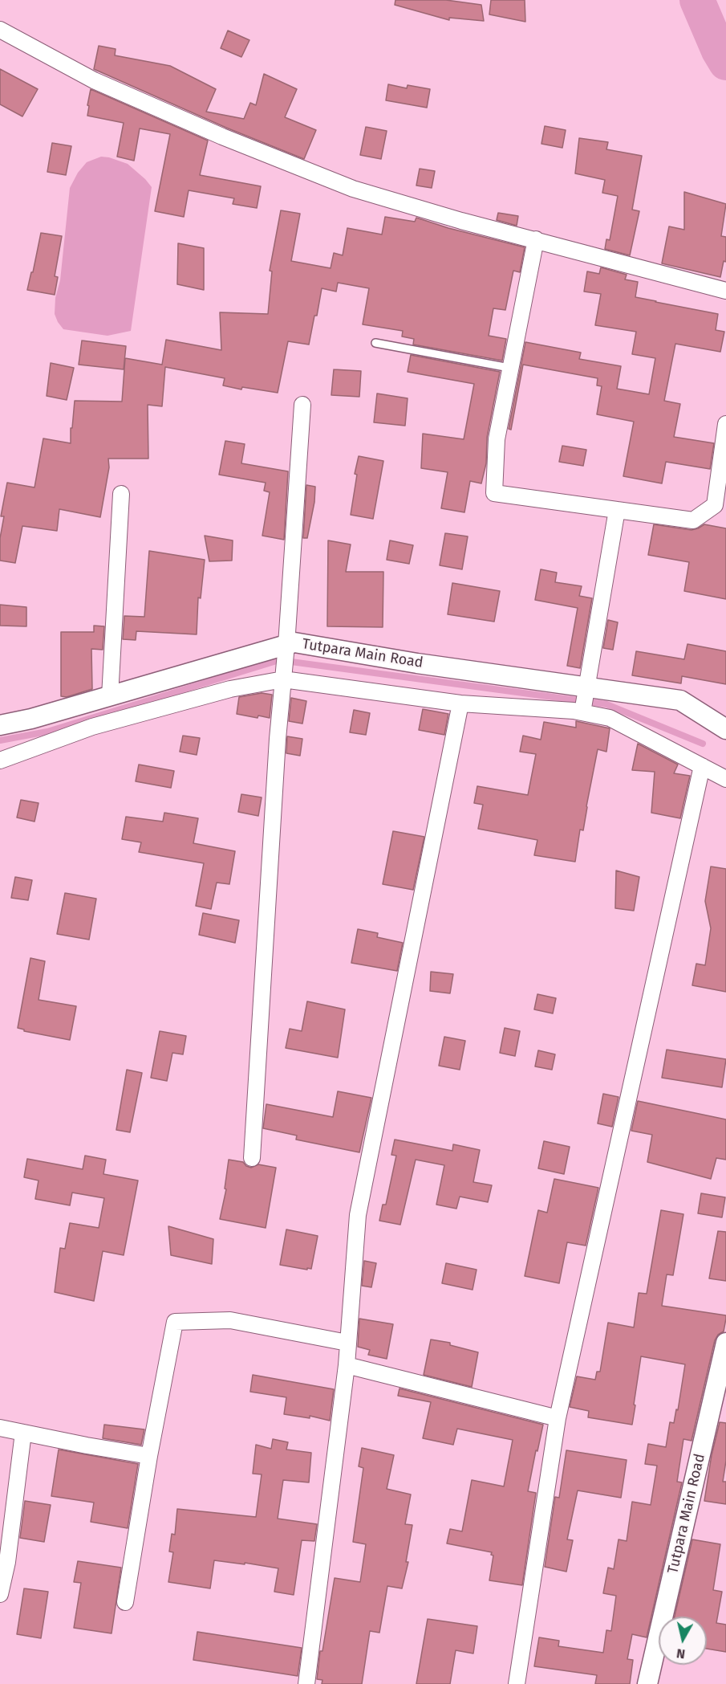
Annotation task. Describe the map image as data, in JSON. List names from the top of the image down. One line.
{"streets":{"street":["Tutpara Main Road"]},"north":"bottom"}
